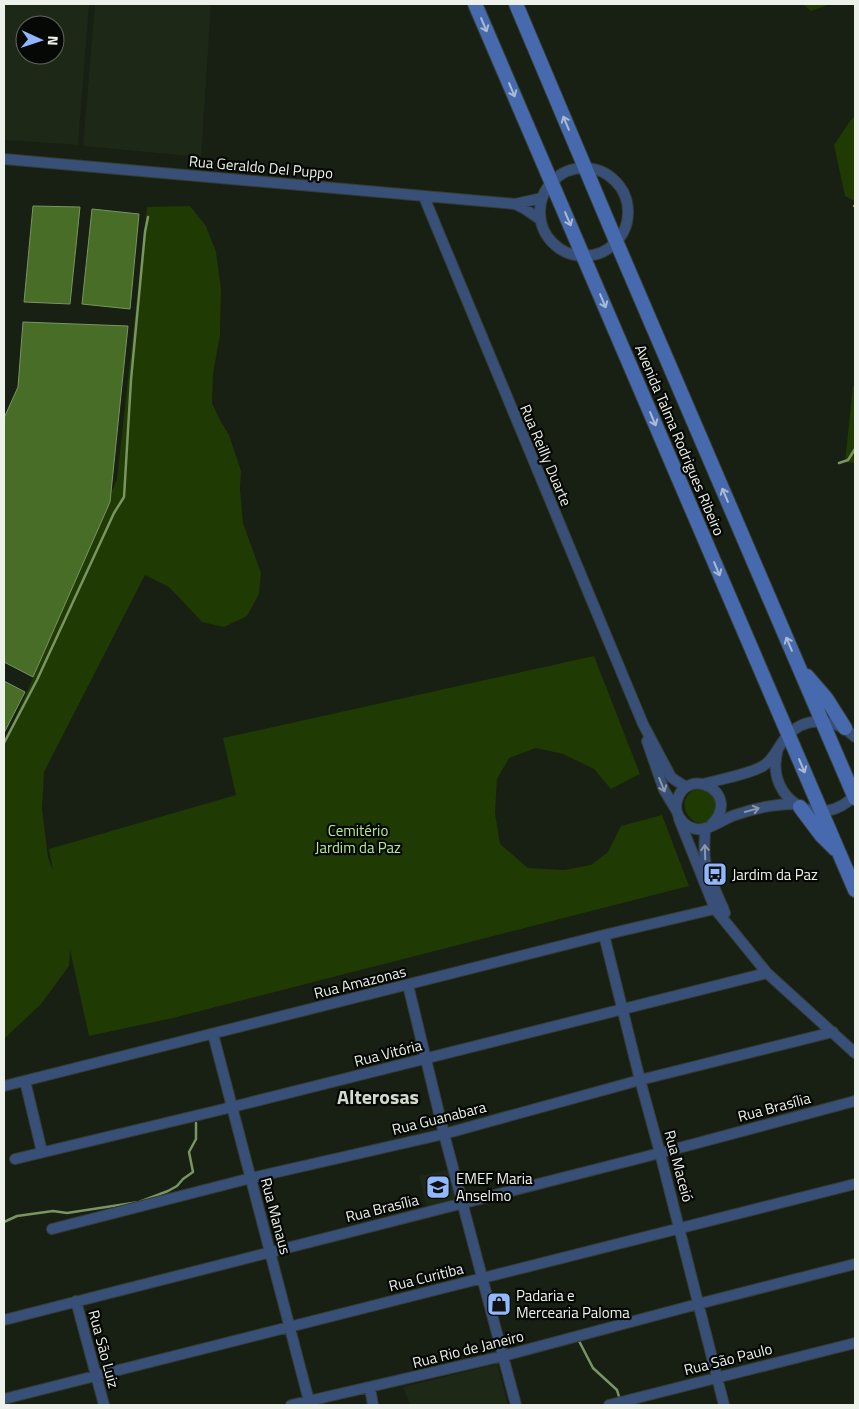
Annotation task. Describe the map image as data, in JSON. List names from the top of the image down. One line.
{"streets":{"main road":["Avenida Talma Rodrigues Ribeiro"],"street":["Rua Geraldo Del Puppo","Rua Reilly Duarte","Rua Amazonas","Rua Vitória","Rua Brasília","Rua Guanabara","Rua Maceió","Rua Manaus","Rua Curitiba","Rua São Luiz","Rua Rio de Janeiro","Rua São Paulo"]},"crossings":[["Rua Geraldo Del Puppo","Rua Reilly Duarte"],["Rua Reilly Duarte","Rua Amazonas"],["Rua Reilly Duarte","Rua Vitória"],["Rua Reilly Duarte","Rua Guanabara"],["Rua Amazonas","Rua Maceió"],["Rua Amazonas","Rua Manaus"],["Rua Vitória","Rua Maceió"],["Rua Vitória","Rua Manaus"],["Rua Brasília","Rua Maceió"],["Rua Brasília","Rua Manaus"],["Rua Brasília","Rua São Luiz"],["Rua Guanabara","Rua Maceió"],["Rua Guanabara","Rua Manaus"],["Rua Maceió","Rua Curitiba"],["Rua Maceió","Rua Rio de Janeiro"],["Rua Maceió","Rua São Paulo"],["Rua Manaus","Rua Curitiba"],["Rua Manaus","Rua Rio de Janeiro"],["Rua Curitiba","Rua São Luiz"]],"districts":["Alterosas"],"parks":["Cemitério Jardim da Paz"],"places":{"bus stop":["Jardim da Paz"],"school or university":["EMEF Maria Anselmo"],"shop":["Padaria e Mercearia Paloma"]},"north":"right"}
